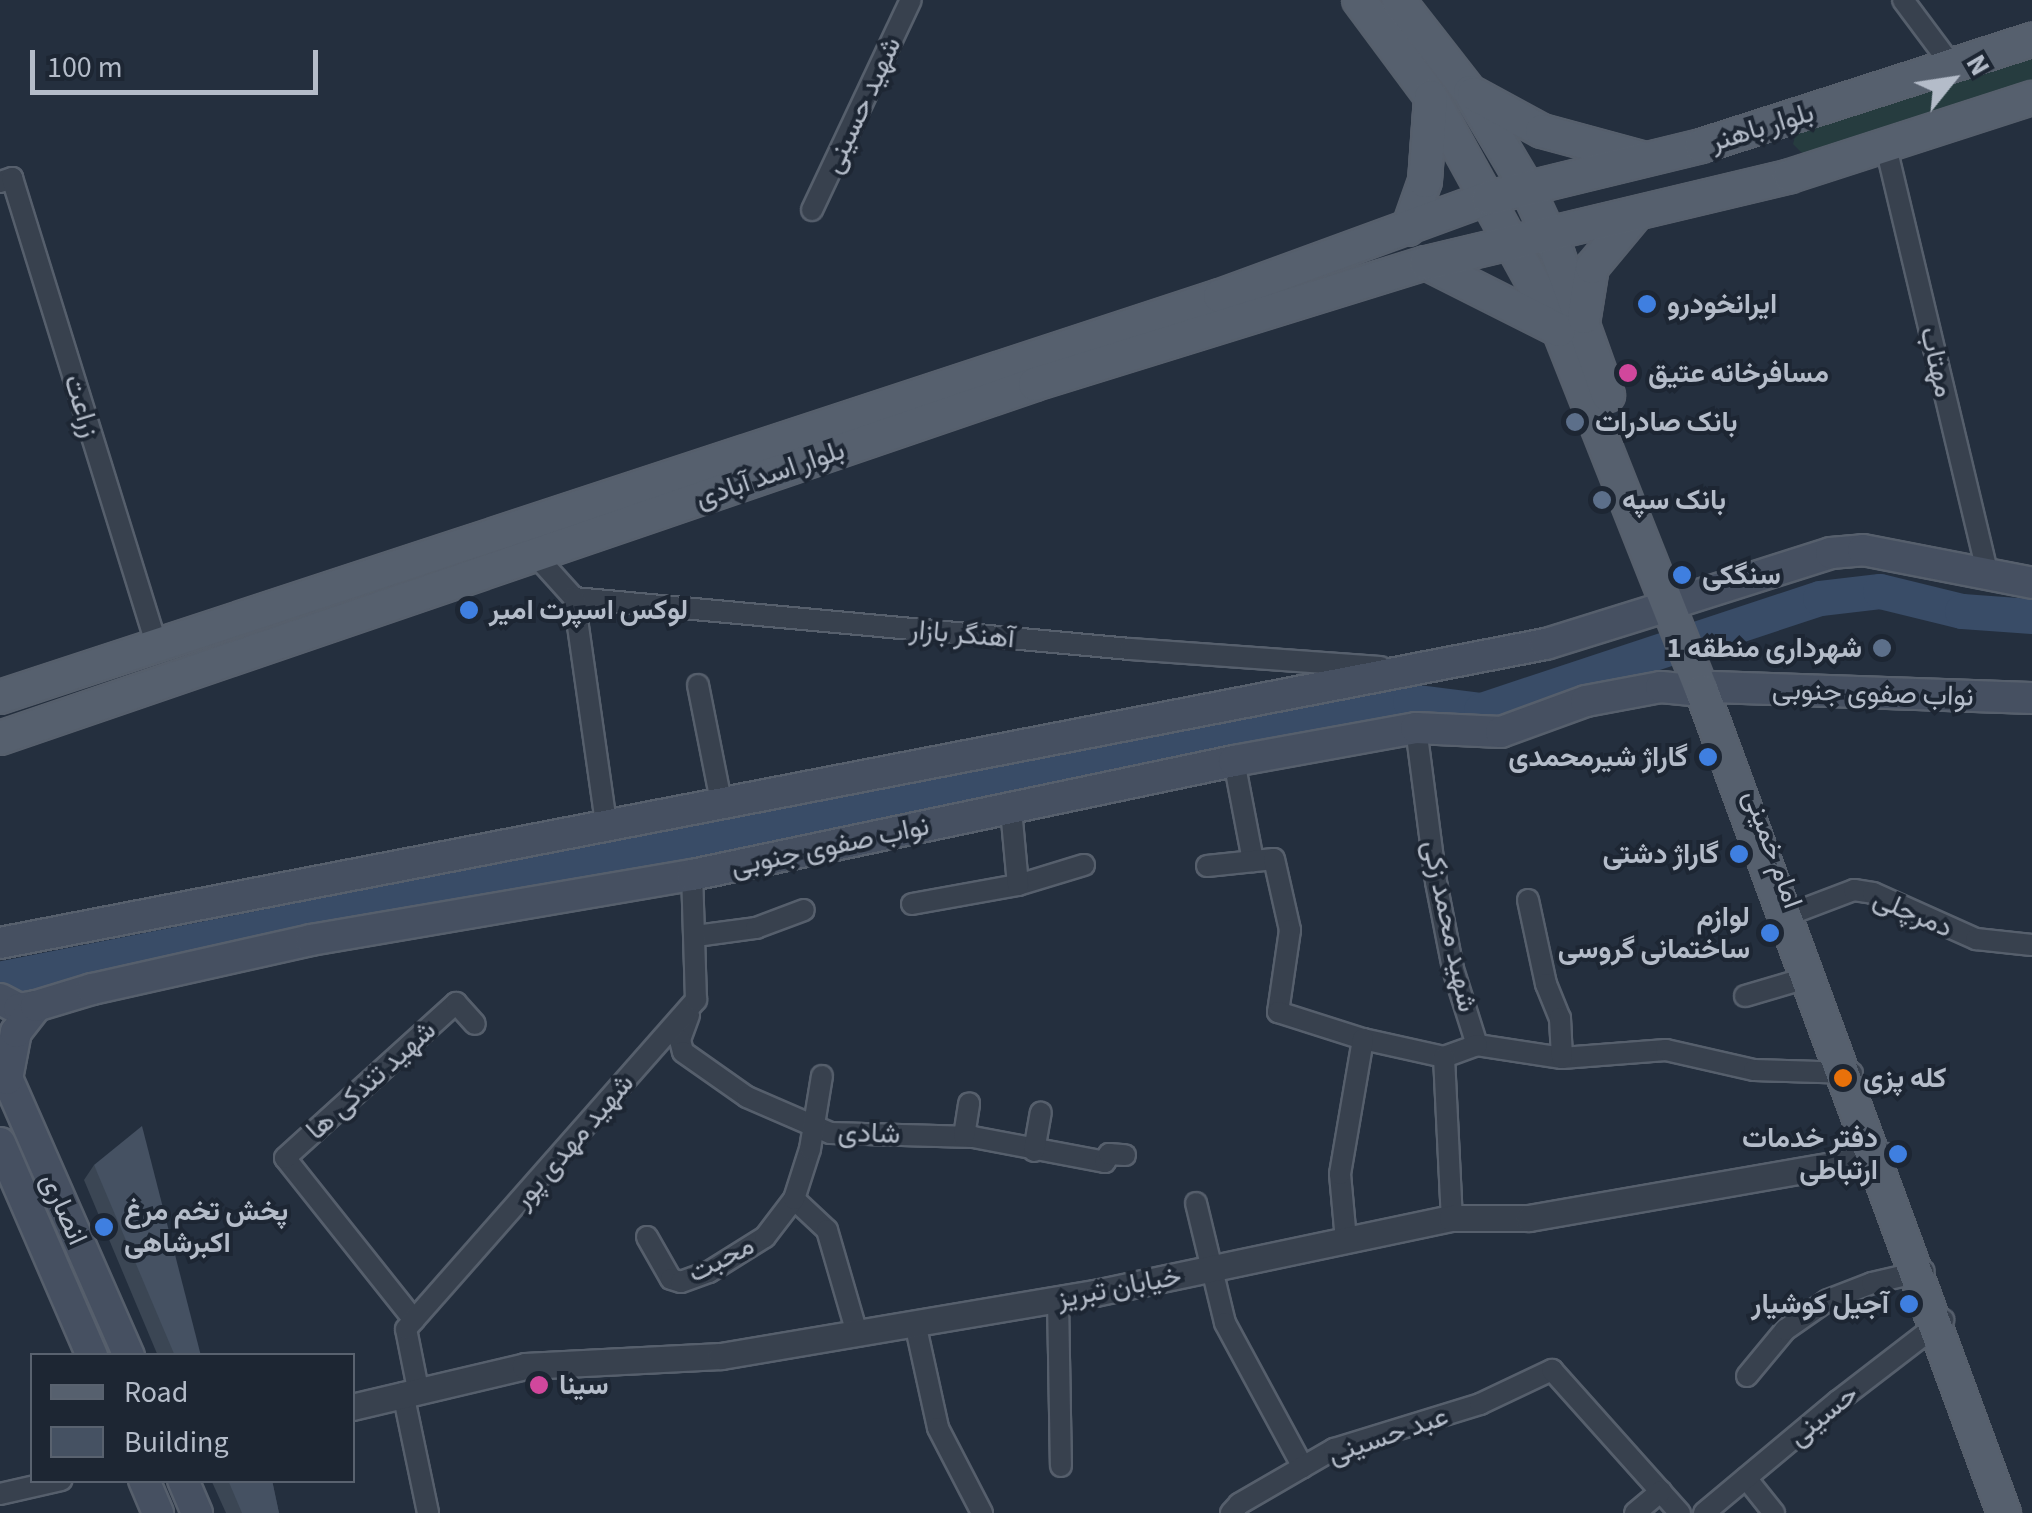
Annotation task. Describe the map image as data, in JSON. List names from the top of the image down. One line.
{"streets":{"main road":["بلوار باهنر","بلوار اسد آبادی","نواب صفوی جنوبی","امام خمینی","انصاری"],"street":["شهید حسینی","مهتاب","زراعت","آهنگر بازار","دمرچلی","شهید محمد زکی","شهید تندکی ها","شادی","شهید مهدی پور","محبت","خیابان تبریز","حسینی","عبد حسینی"]},"crossings":[["بلوار باهنر","مهتاب"],["بلوار باهنر","بلوار اسد آبادی"],["بلوار باهنر","امام خمینی"],["زراعت","بلوار اسد آبادی"],["بلوار اسد آبادی","امام خمینی"],["نواب صفوی جنوبی","امام خمینی"],["نواب صفوی جنوبی","شهید محمد زکی"],["امام خمینی","دمرچلی"],["امام خمینی","شهید محمد زکی"],["امام خمینی","خیابان تبریز"],["امام خمینی","حسینی"],["شهید تندکی ها","شهید مهدی پور"],["شادی","شهید مهدی پور"],["شادی","محبت"]],"places":["ایرانخودرو","مسافرخانه عتیق","بانک صادرات","بانک سپه","سنگکی","لوکس اسپرت امیر","شهرداری منطقه 1","گاراژ شیرمحمدی","گاراژ دشتی","لوازم ساختمانی گروسی","کله پزی","دفتر خدمات ارتباطی","پخش تخم مرغ اکبرشاهی","آجیل کوشیار","سینا"],"legend":["Road","Building"],"scale_bar":"100 m","north":"top right"}
